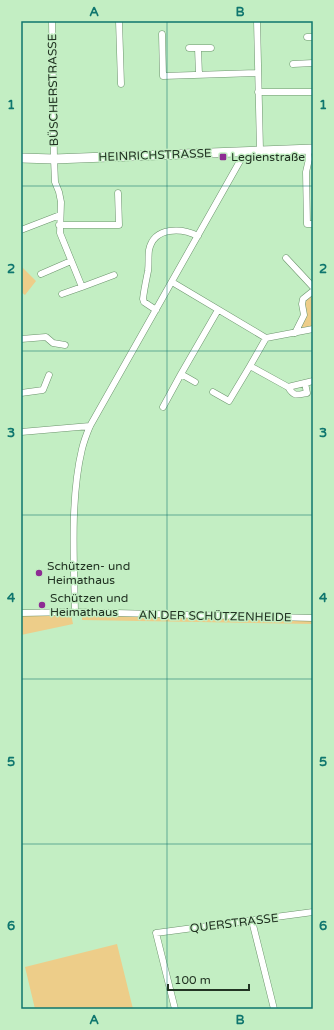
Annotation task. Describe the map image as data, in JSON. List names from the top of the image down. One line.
{"streets":{"street":["BÜSCHERSTRASSE","HEINRICHSTRASSE","AN DER SCHÜTZENHEIDE","QUERSTRASSE"]},"crossings":[["BÜSCHERSTRASSE","HEINRICHSTRASSE"]],"places":{"transit":["Legienstraße"],"other":["Schützen- und Heimathaus","Schützen und Heimathaus"]},"scale_bar":"100 m","grid":{"columns":["A","B"],"rows":["1","2","3","4","5","6"]}}
